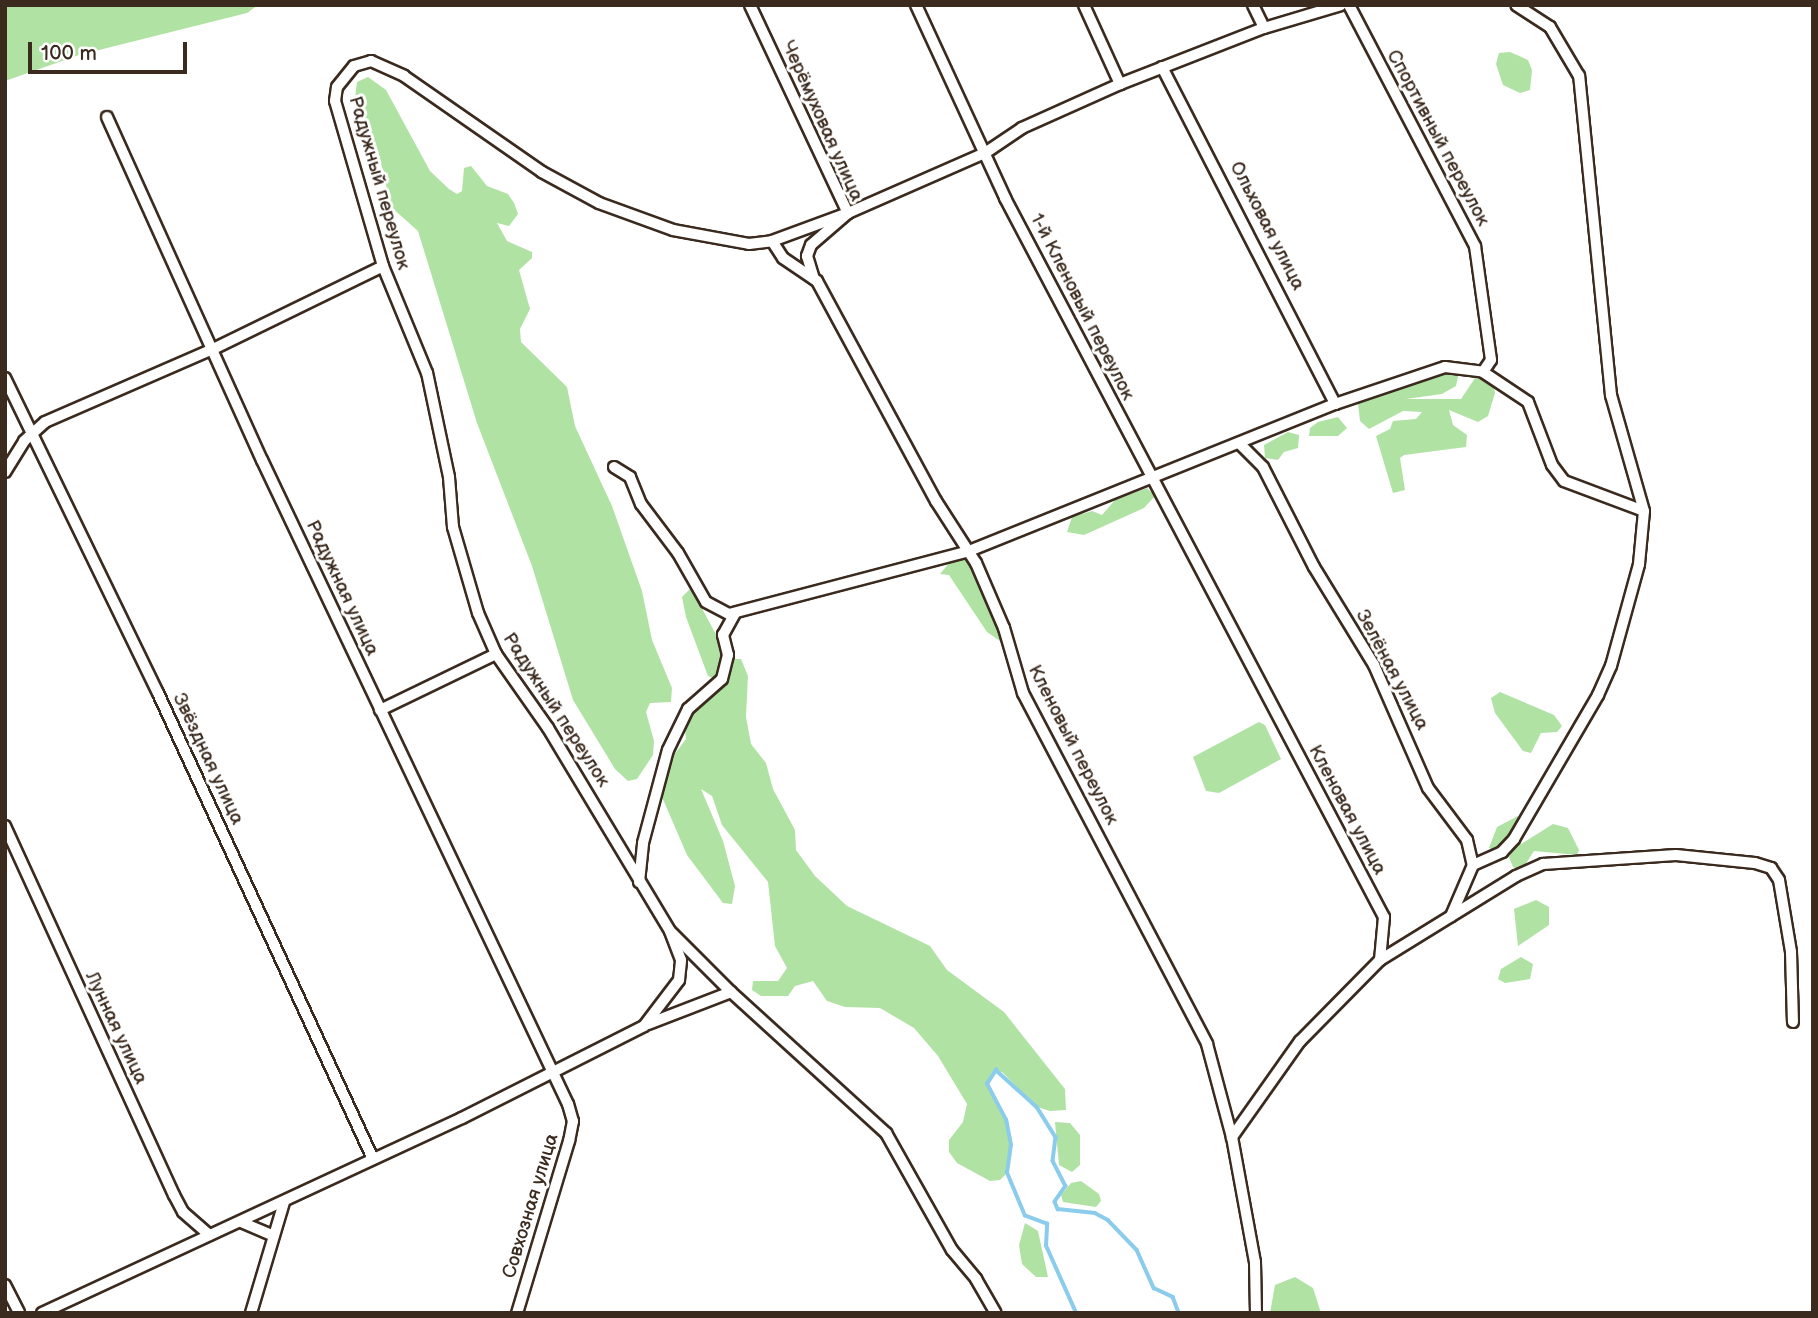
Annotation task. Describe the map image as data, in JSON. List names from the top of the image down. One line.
{"streets":{"street":["Черёмуховая улица","Спортивный переулок","Радужный переулок","Ольховая улица","1-й Кленовый переулок","Радужная улица","Зелёная улица","Кленовый переулок","Звёздная улица","Кленовая улица","Лунная улица","Совхозная улица"]},"crossings":[["Черёмуховая улица","Кленовый переулок"],["Радужный переулок","Радужная улица"],["Радужный переулок","Кленовый переулок"],["Радужный переулок","Звёздная улица"],["Радужный переулок","Лунная улица"],["Радужный переулок","Совхозная улица"],["1-й Кленовый переулок","Кленовая улица"],["Радужная улица","Совхозная улица"]],"scale_bar":"100 m"}
